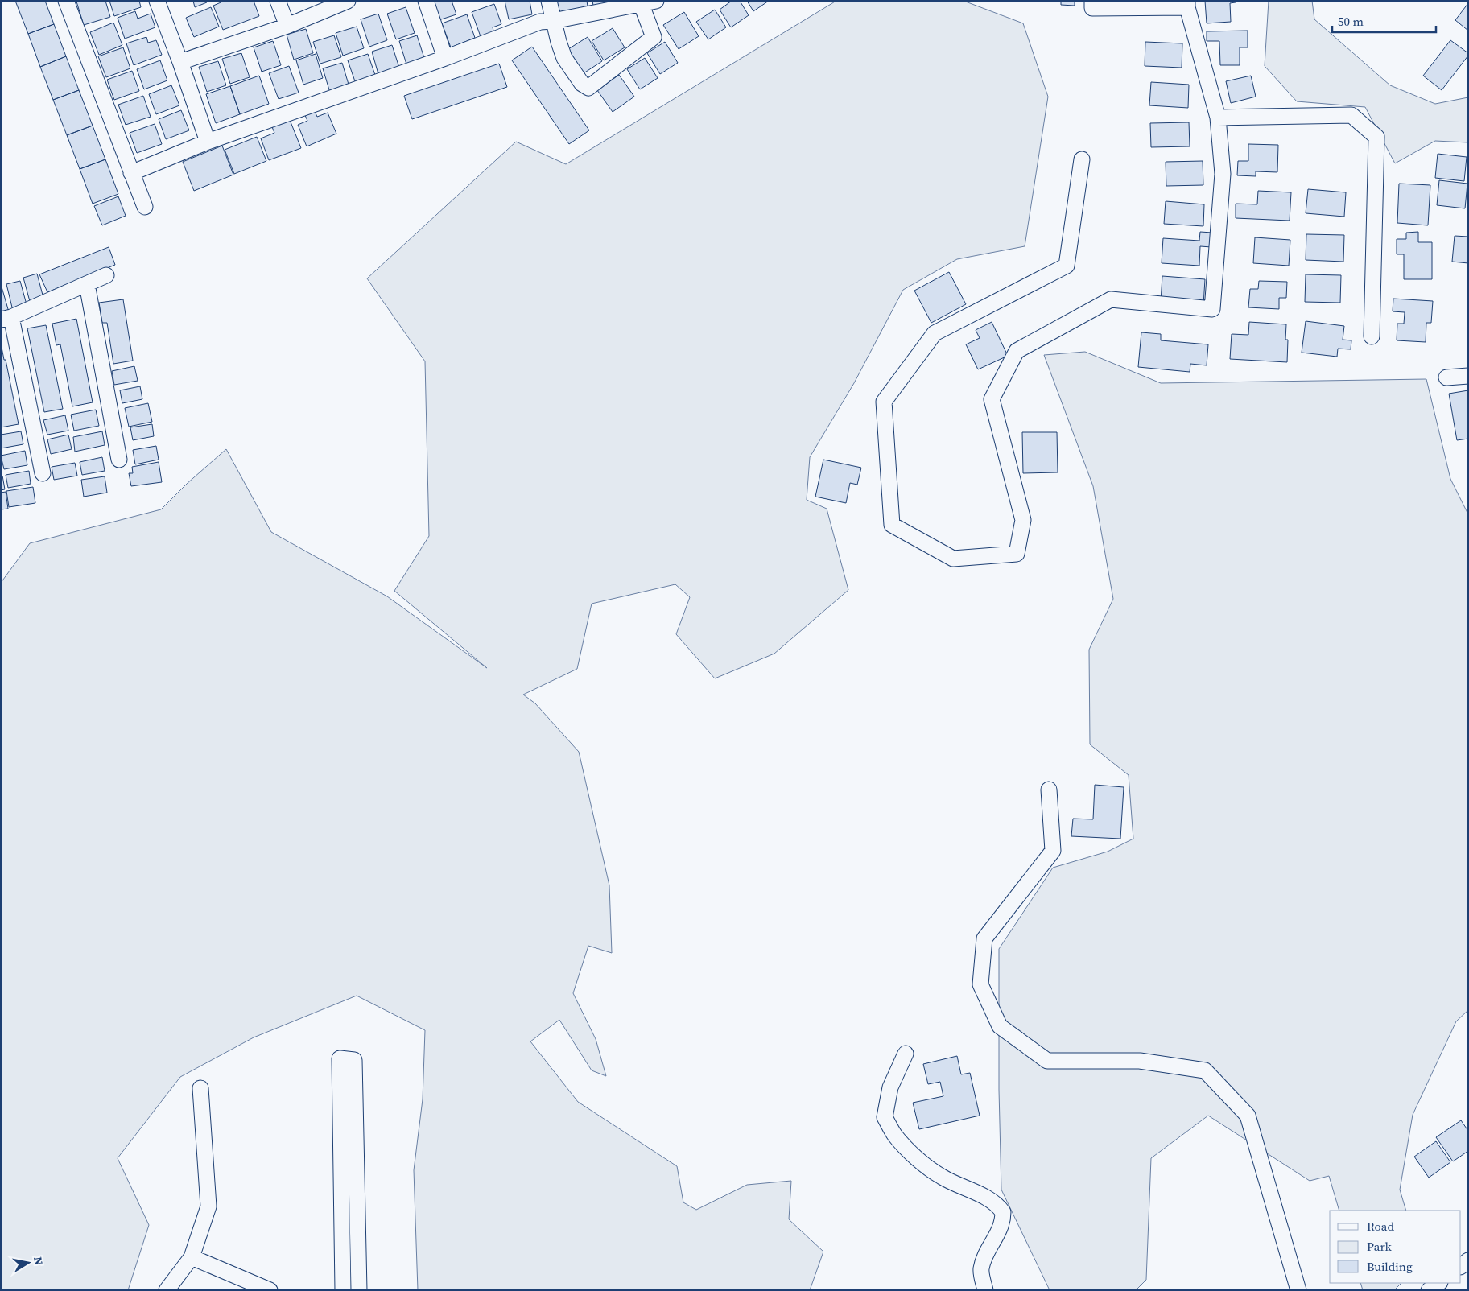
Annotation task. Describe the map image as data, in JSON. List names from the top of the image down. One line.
{"legend":["Road","Park","Building"],"scale_bar":"50 m","north":"right"}
